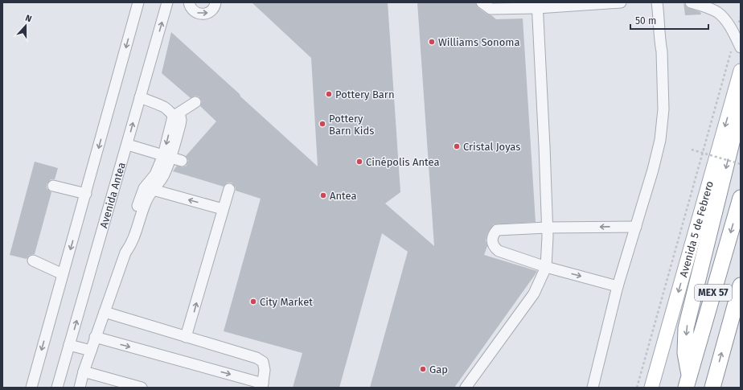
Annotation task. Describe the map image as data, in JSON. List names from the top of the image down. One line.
{"streets":{"highway":["MEX 57"],"main road":["Avenida 5 de Febrero"],"street":["Avenida Antea"]},"one_way":["Avenida 5 de Febrero"],"places":["Williams Sonoma","Pottery Barn","Pottery Barn Kids","Cristal Joyas","Cinépolis Antea","Antea","City Market","Gap"],"scale_bar":"50 m","north":"top"}
